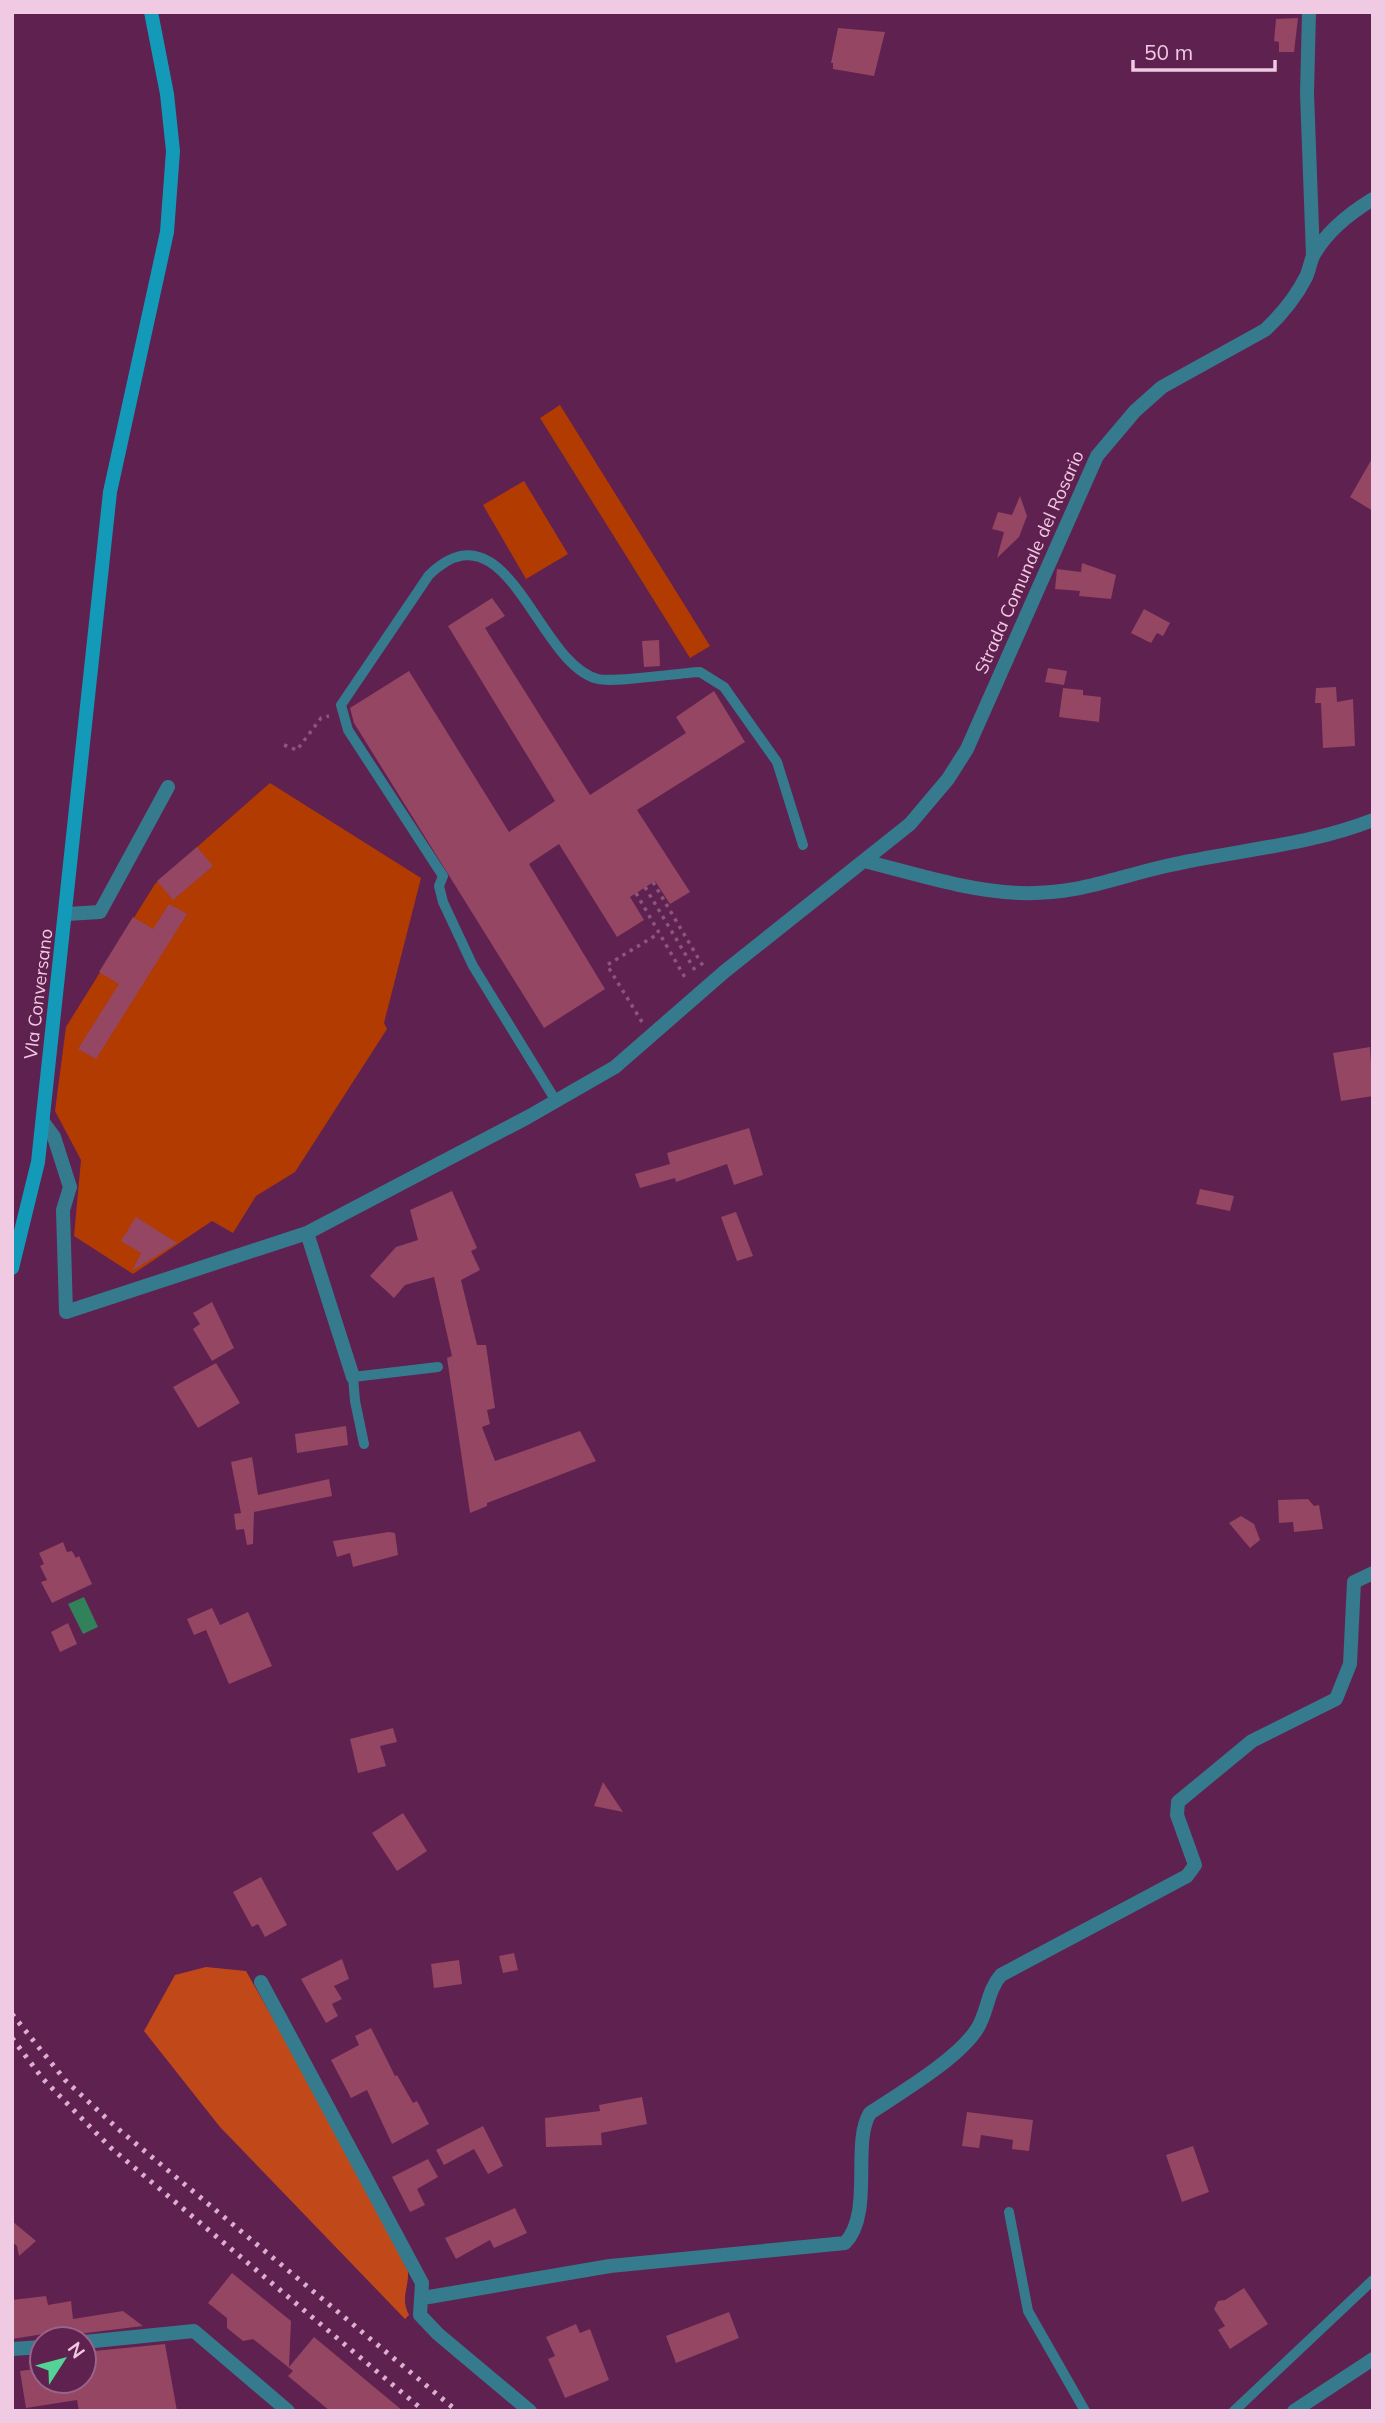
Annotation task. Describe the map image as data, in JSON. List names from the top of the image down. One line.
{"streets":{"main road":["VIa Conversano"],"street":["Strada Comunale del Rosario"]},"crossings":[["Strada Comunale del Rosario","VIa Conversano"]],"scale_bar":"50 m","north":"top right"}
